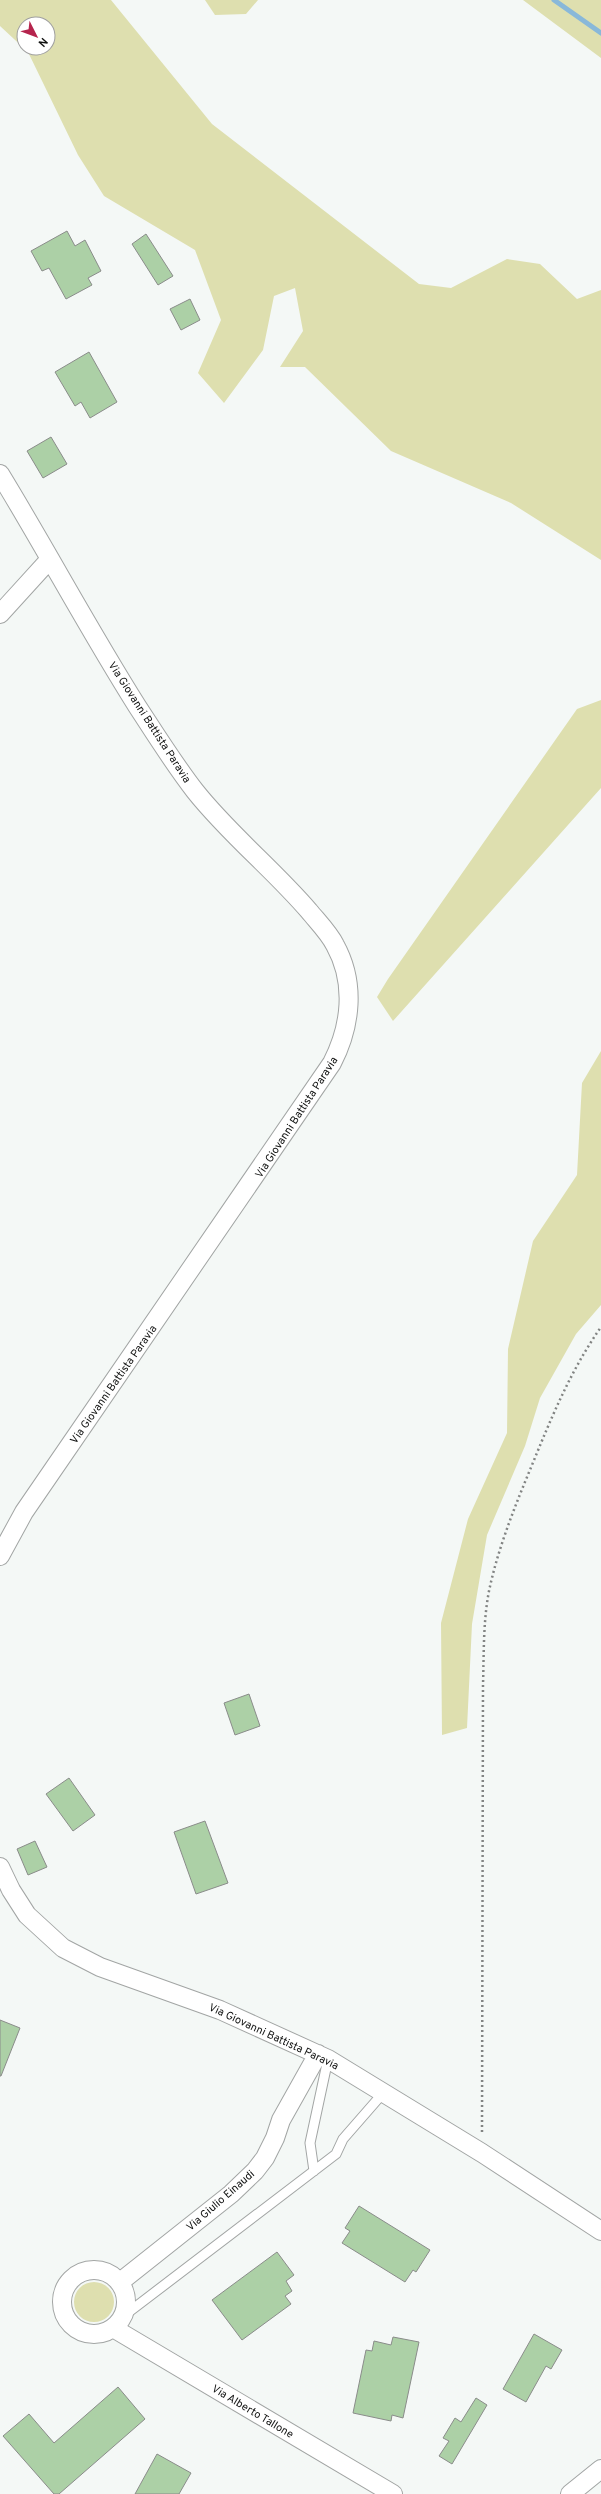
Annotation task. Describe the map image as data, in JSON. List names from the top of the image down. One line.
{"streets":{"street":["Via Giovanni Battista Paravia","Via Giulio Einaudi","Via Alberto Tallone"]},"crossings":[["Via Giovanni Battista Paravia","Via Giulio Einaudi"],["Via Giulio Einaudi","Via Alberto Tallone"]],"north":"bottom right"}
